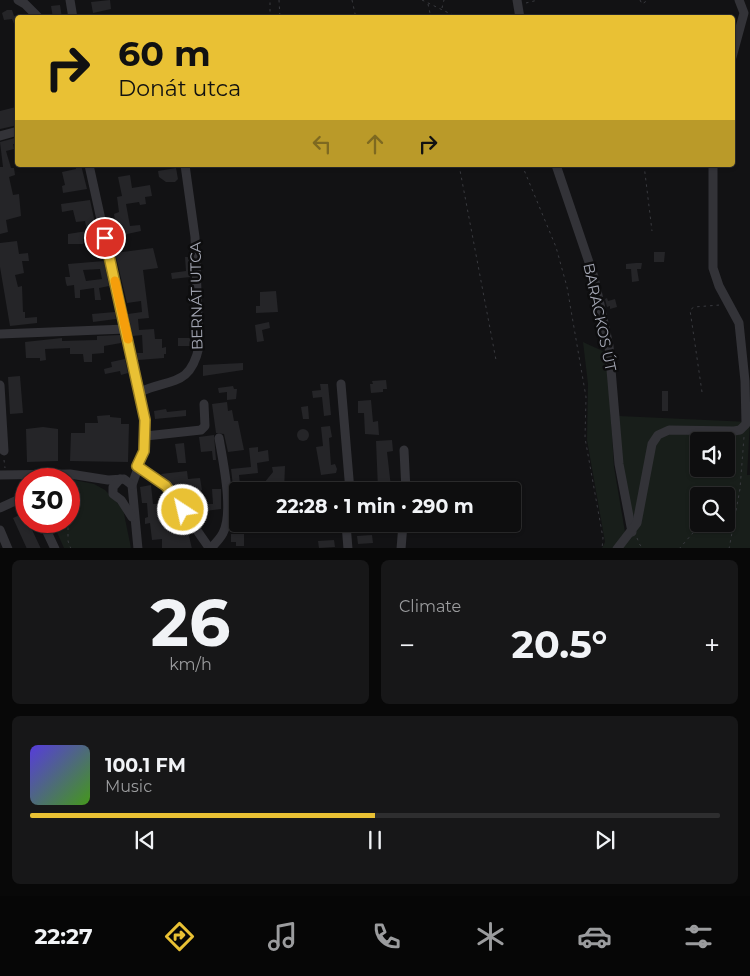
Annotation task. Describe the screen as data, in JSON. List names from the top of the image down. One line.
{"streets":{"street":["BERNÁT UTCA","BARACKOS ÚT"]},"page":{"turn":["60 m","Donát utca"],"limit":"30","trip":"22:28 · 1 min · 290 m","tile":[["26","km/h"],"Climate"],"heat":["−","20.5°","+"],"song":["100.1 FM","Music"],"tabs":"22:27"}}
